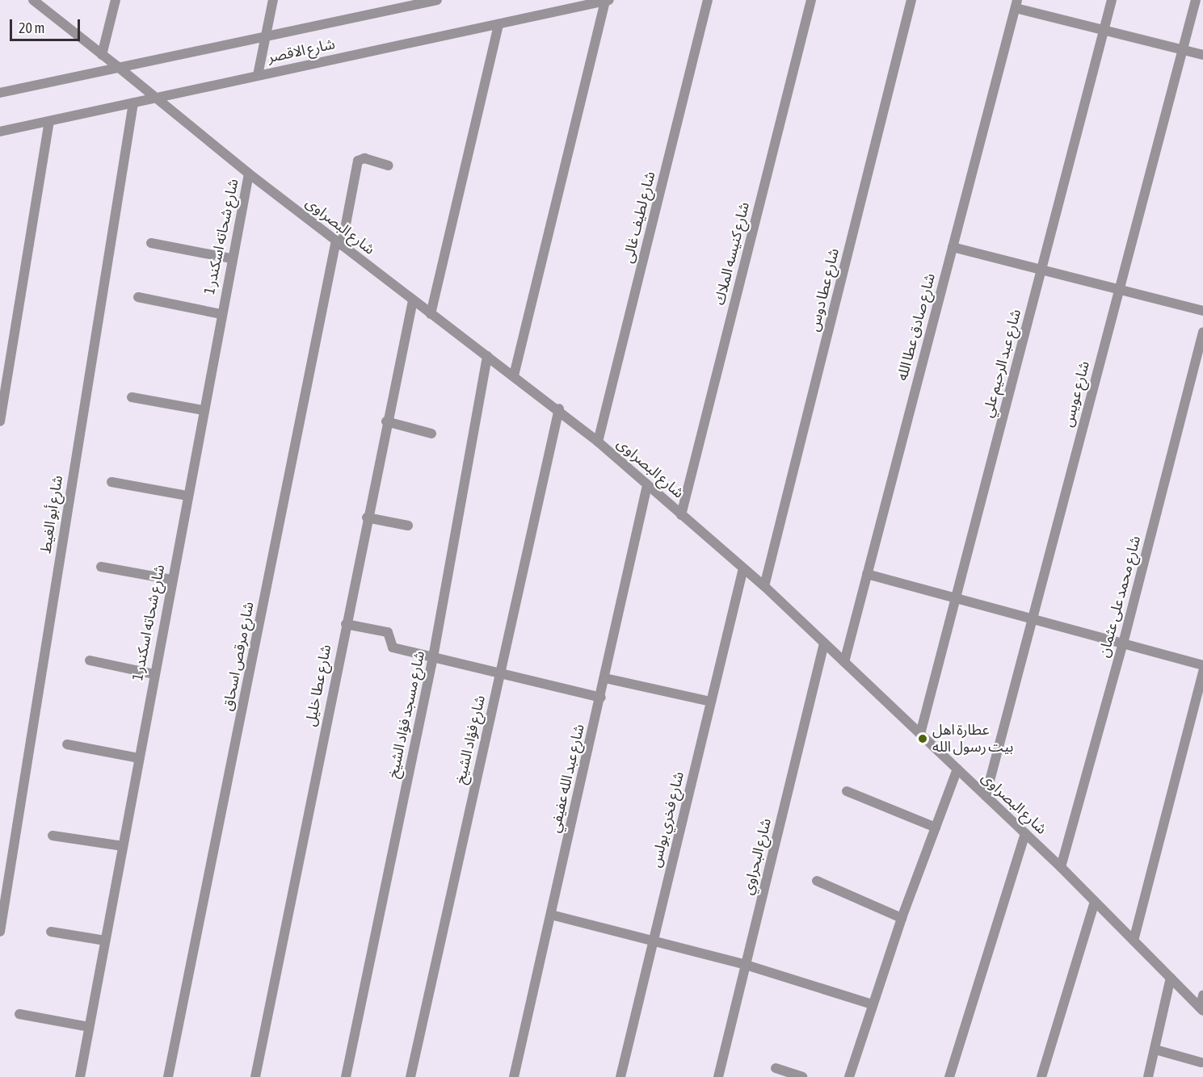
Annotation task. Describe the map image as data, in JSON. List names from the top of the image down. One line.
{"streets":{"street":["شارع الاقصر","شارع لطيف غالى","شارع البصراوى","شارع شحاته اسكندر 1","شارع كنيسه الملاك","شارع عطا دوس","شارع صادق عطا الله","شارع عبد الرحيم علي","شارع عويس","شارع أبو الغيط","شارع محمد على عثمان","شارع مرقص اسحاق","شارع عطا خليل","شارع مسجد فؤاد الشيخ","شارع فؤاد الشيخ","شارع عبد الله عفيفي","شارع فخري بولس","شارع البحراوي"]},"crossings":[["شارع الاقصر","شارع البصراوى"],["شارع الاقصر","شارع أبو الغيط"],["شارع لطيف غالى","شارع البصراوى"],["شارع البصراوى","شارع شحاته اسكندر 1"],["شارع البصراوى","شارع كنيسه الملاك"],["شارع البصراوى","شارع عطا دوس"],["شارع البصراوى","شارع صادق عطا الله"],["شارع البصراوى","شارع عبد الرحيم علي"],["شارع البصراوى","شارع عويس"],["شارع البصراوى","شارع محمد على عثمان"],["شارع البصراوى","شارع مرقص اسحاق"],["شارع البصراوى","شارع عطا خليل"],["شارع البصراوى","شارع مسجد فؤاد الشيخ"],["شارع البصراوى","شارع فؤاد الشيخ"],["شارع البصراوى","شارع عبد الله عفيفي"],["شارع البصراوى","شارع فخري بولس"],["شارع البصراوى","شارع البحراوي"]],"places":["عطارة اهل بيت رسول الله"],"scale_bar":"20 m"}
